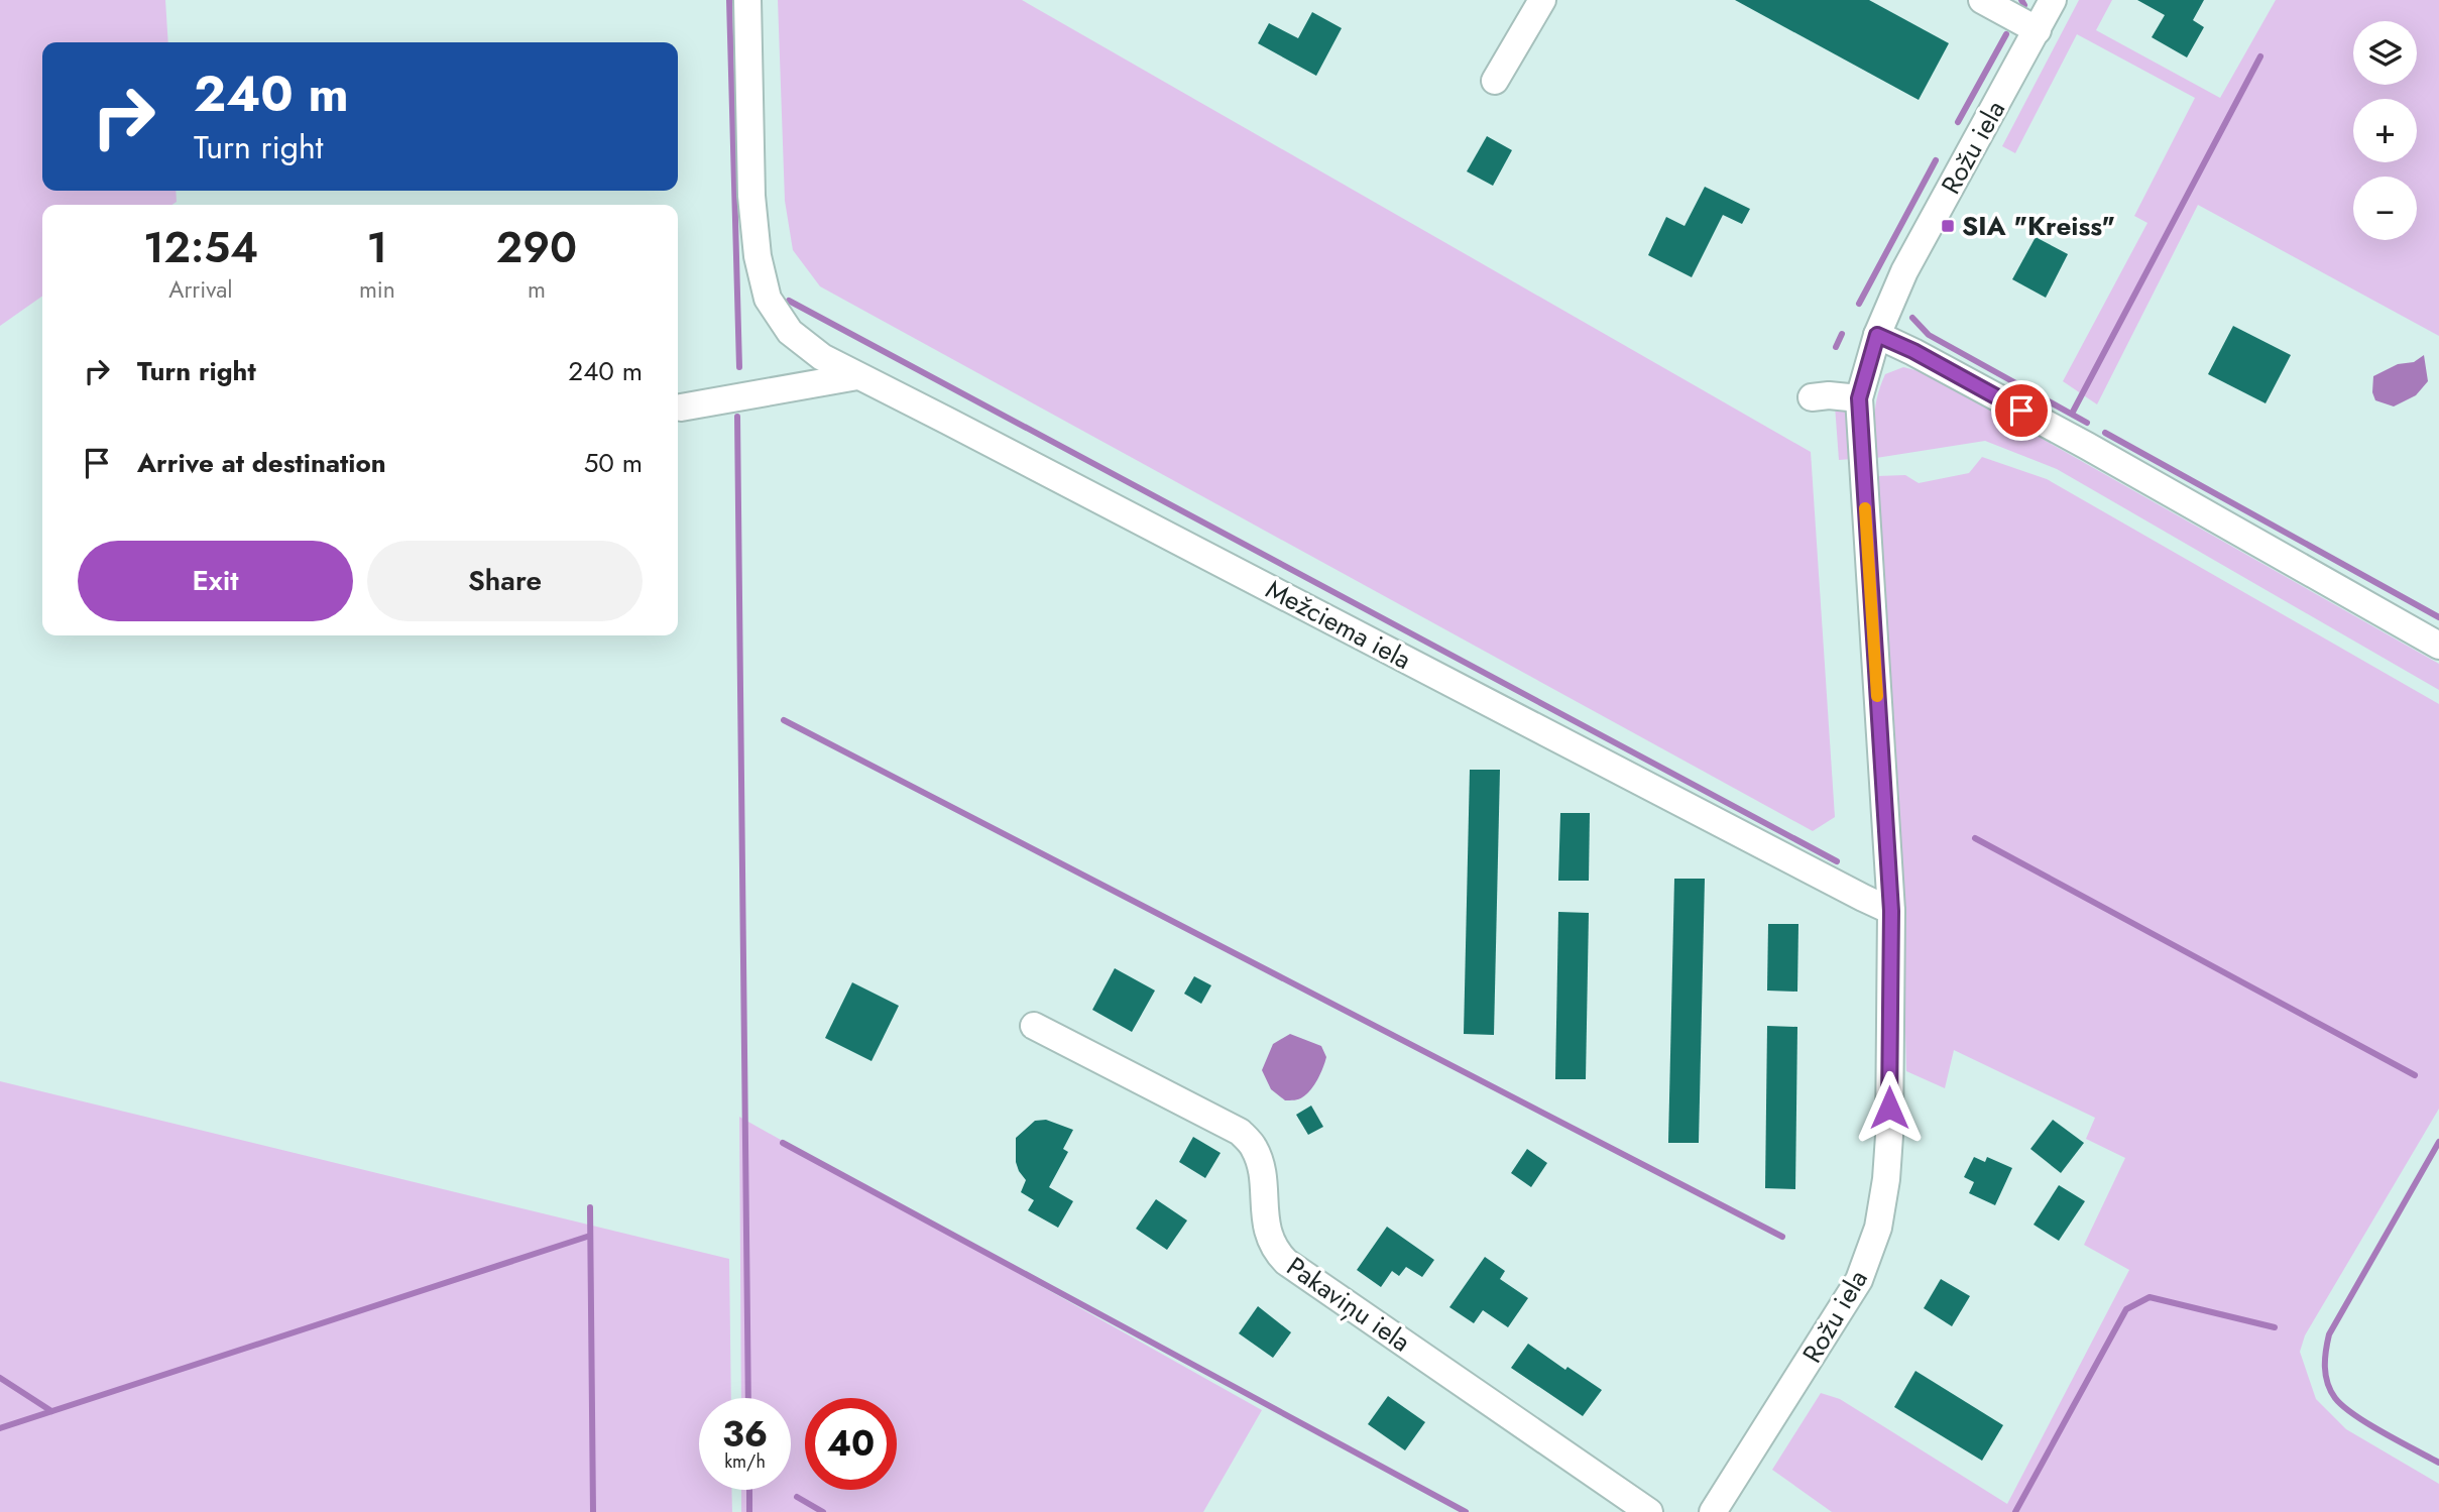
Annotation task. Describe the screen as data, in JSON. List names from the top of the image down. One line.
{"streets":{"street":["Rožu iela","Mežciema iela","Pakaviņu iela"]},"crossings":[["Rožu iela","Mežciema iela"]],"places":{"transit":["SIA \"Kreiss\""]},"page":{"map_buttons":["+","−"],"turn":["240 m","Turn right"],"eta":["12:54","Arrival","1","min","290","m"],"list":[{"name":"Turn right","value":"240 m"},{"name":"Arrive at destination","value":"50 m"}],"buttons":["Exit","Share"],"speed":"36 km/h","limit":"40"}}
